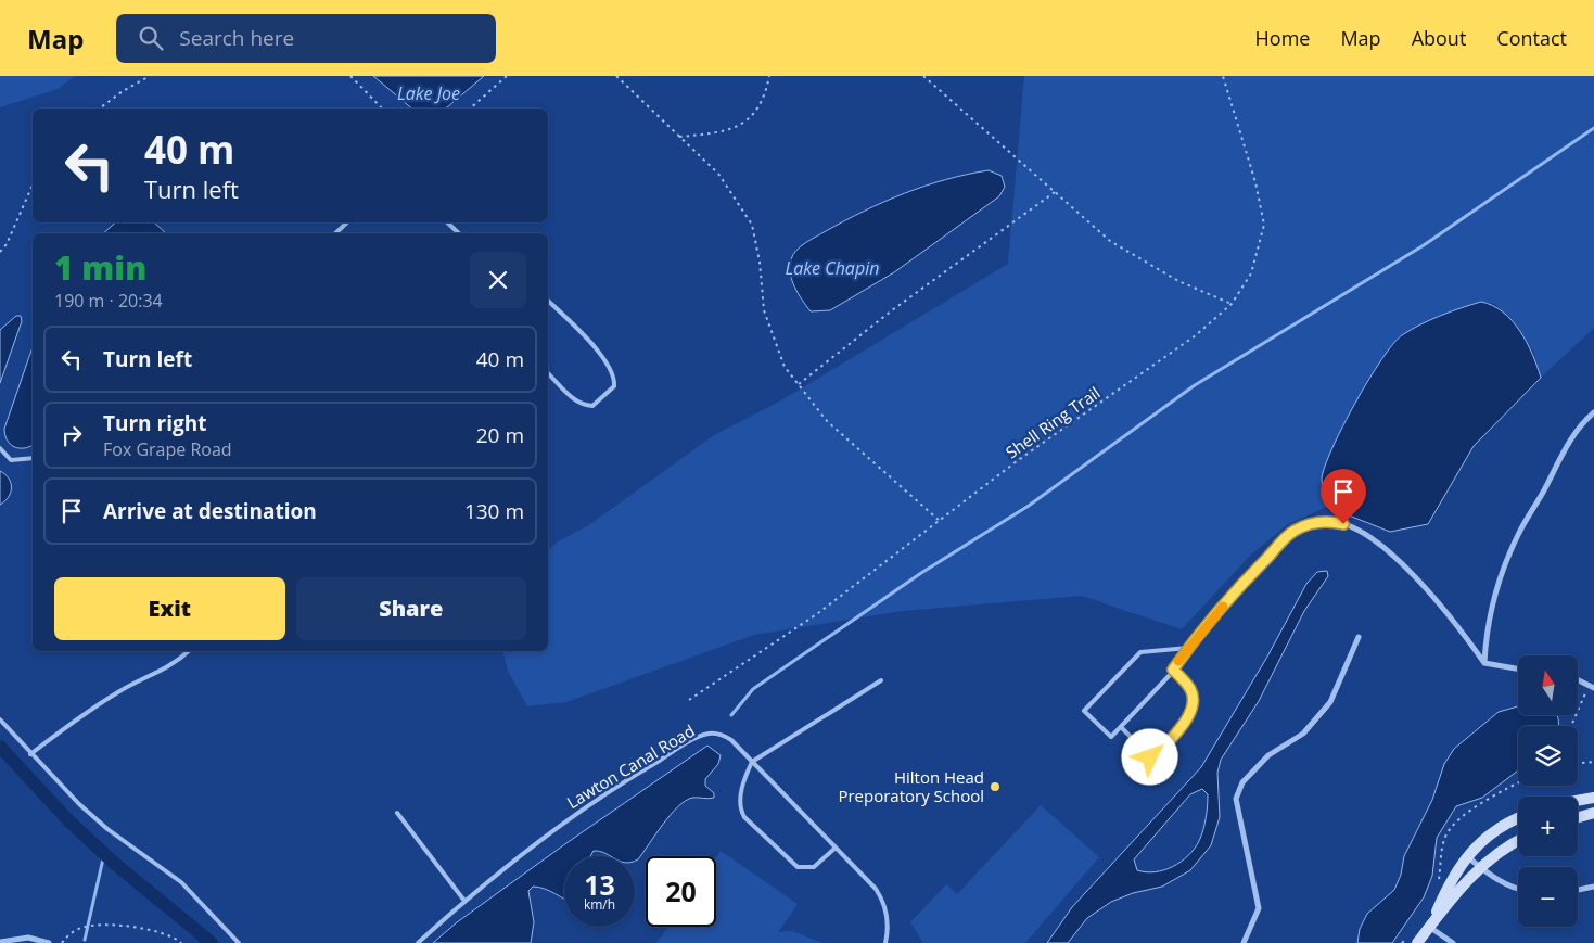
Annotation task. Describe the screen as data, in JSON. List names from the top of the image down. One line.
{"streets":{"lane":["Lawton Canal Road"],"path":["Shell Ring Trail"]},"water":["Lake Joe","Lake Chapin"],"places":["Hilton Head Preporatory School"],"north":"top","page":{"header":"Map","search":"Search here","nav":["Home","Map","About","Contact"],"turn":["40 m","Turn left"],"heading":["1 min","190 m · 20:34"],"list":[{"name":"Turn left","value":"40 m"},{"name":"Turn right","note":"Fox Grape Road","value":"20 m"},{"name":"Arrive at destination","value":"130 m"}],"buttons":["Exit","Share"],"map_buttons":["+","−"],"speed":"13 km/h","limit":"20"}}
